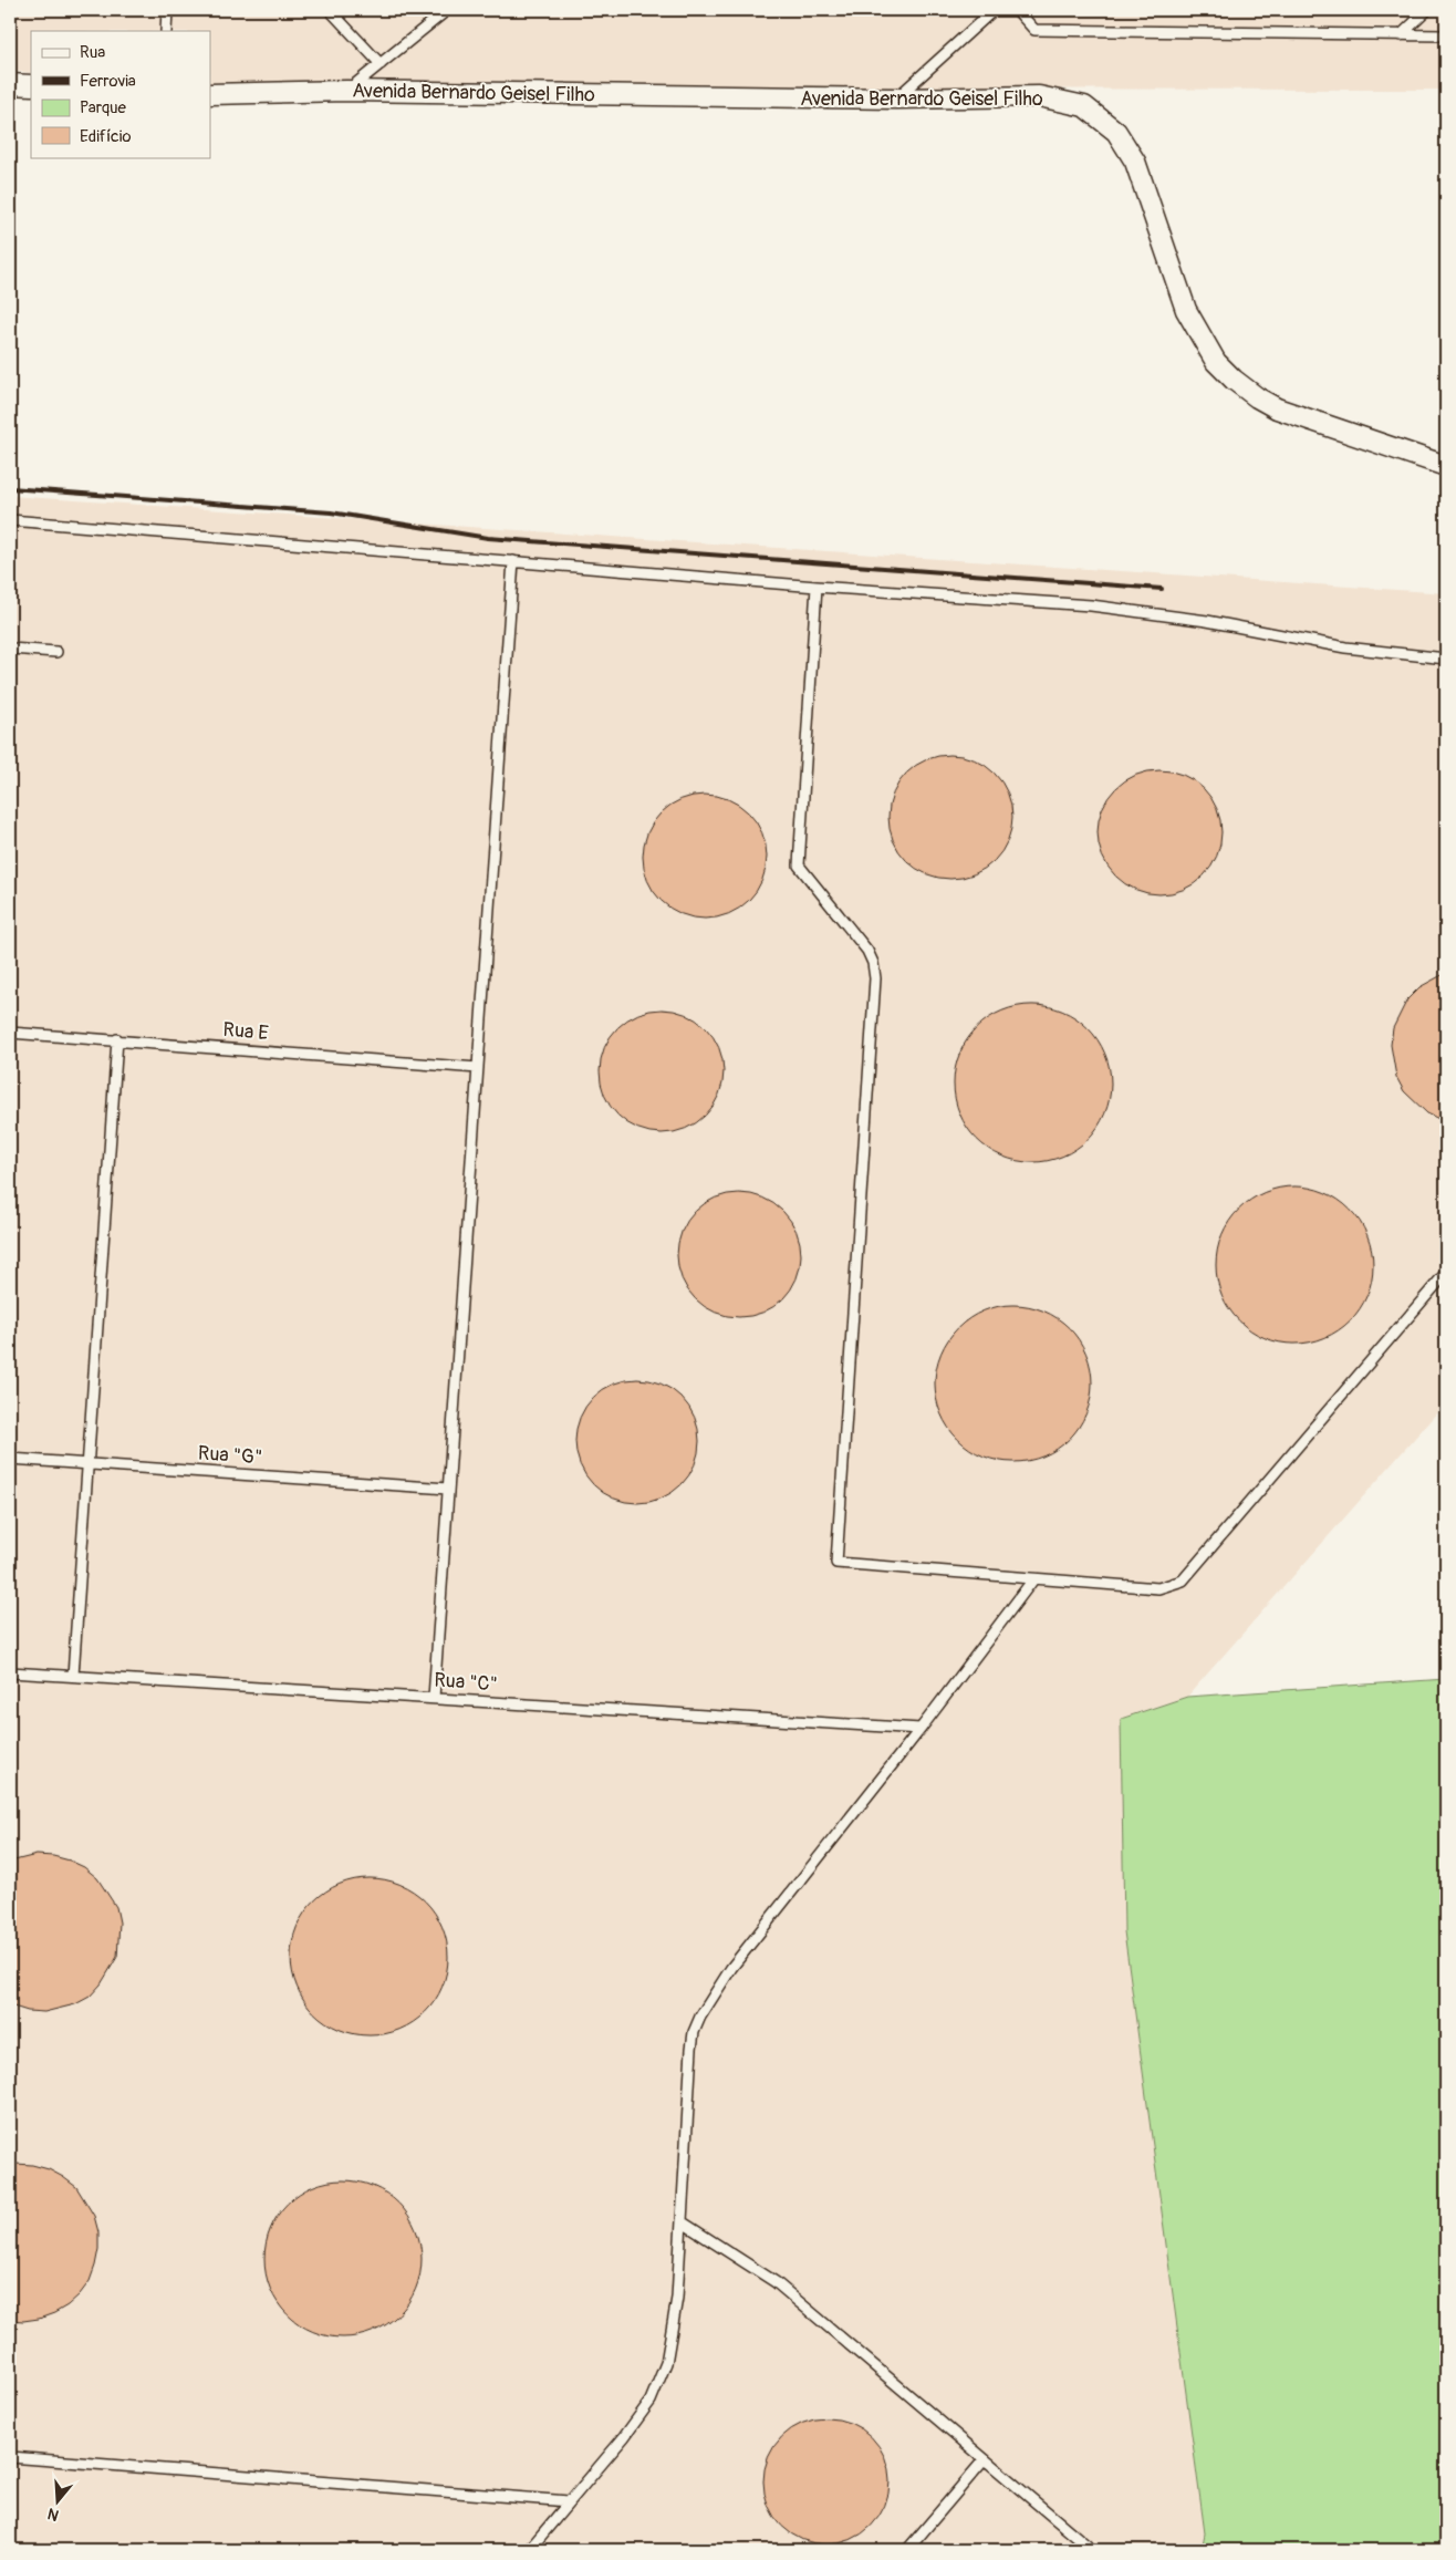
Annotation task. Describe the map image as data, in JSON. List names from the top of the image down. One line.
{"streets":{"street":["Avenida Bernardo Geisel Filho"],"lane":["Rua E","Rua \"G\"","Rua \"C\""]},"legend":["Rua","Ferrovia","Parque","Edifício"],"north":"bottom"}
